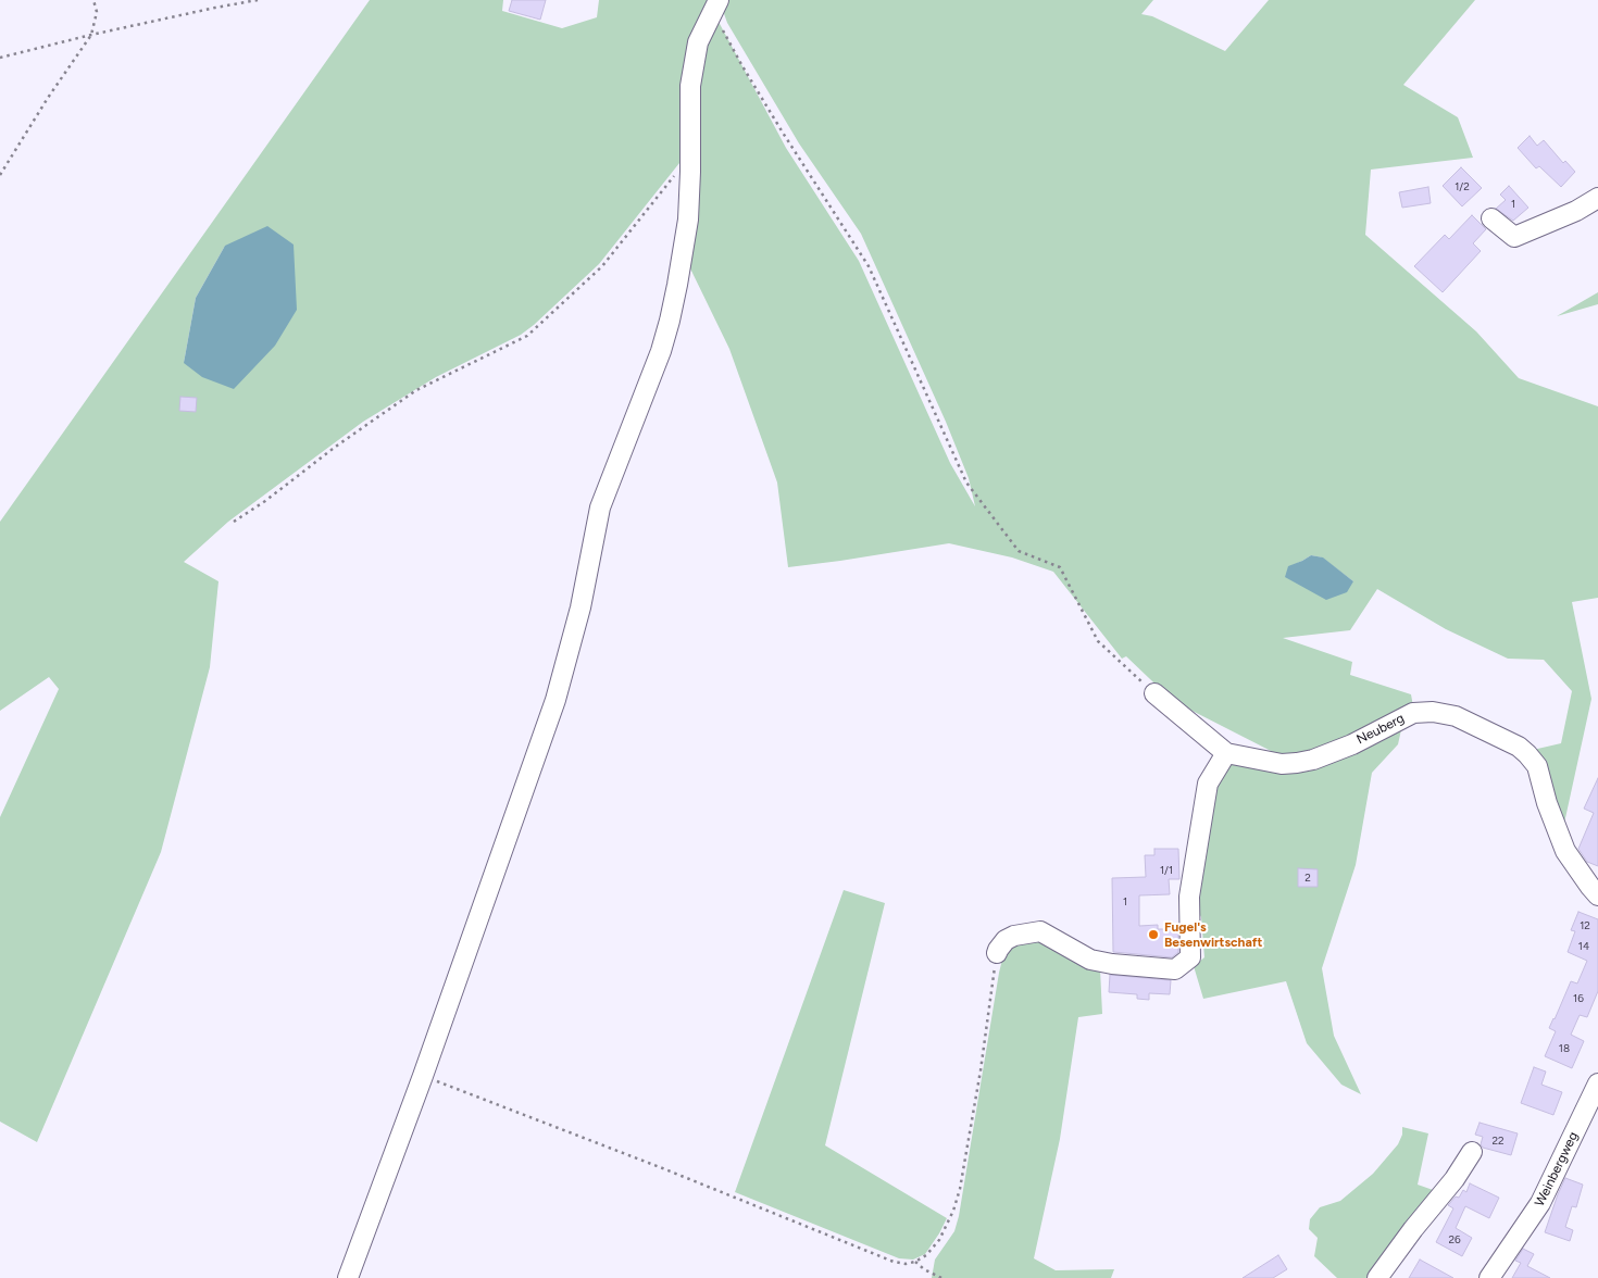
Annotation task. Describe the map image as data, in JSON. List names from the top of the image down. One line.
{"streets":{"street":["Neuberg","Weinbergweg"]},"places":["Fugel's Besenwirtschaft"],"house_numbers":["1/2","1","1/1","2","1","12","14","16","18","22","26"]}
